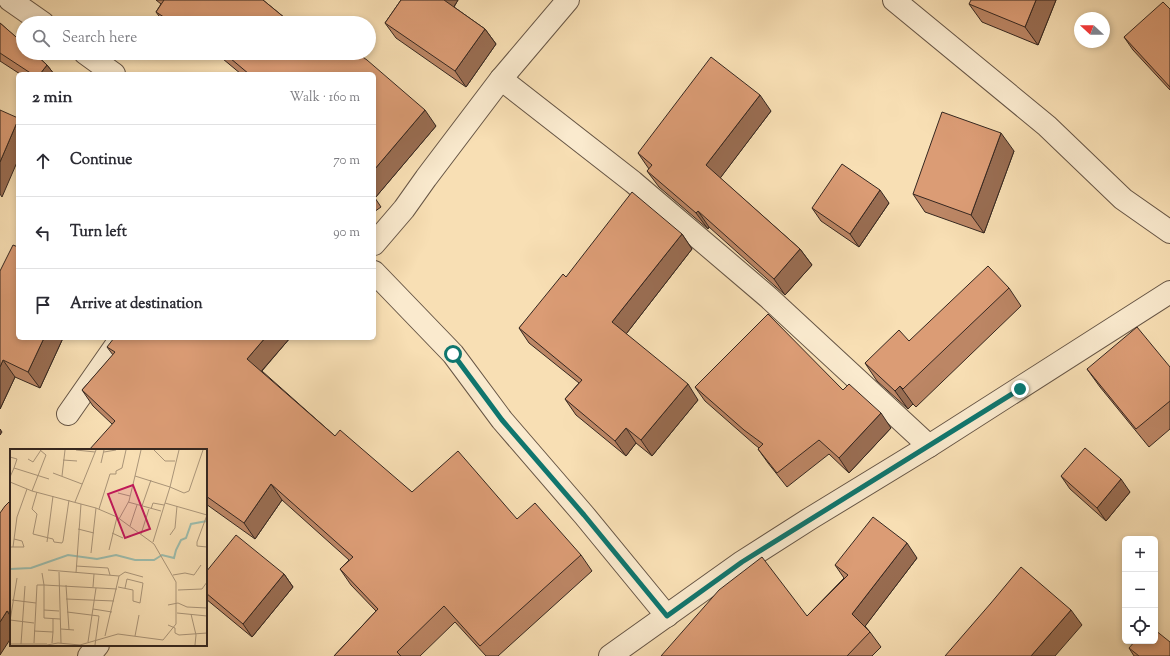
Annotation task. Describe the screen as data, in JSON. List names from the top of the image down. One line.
{"north":"left","page":{"search":"Search here","heading":["2 min","Walk · 160 m"],"list":[["Continue","70 m"],["Turn left","90 m"],"Arrive at destination"],"map_buttons":["+","−"]}}
